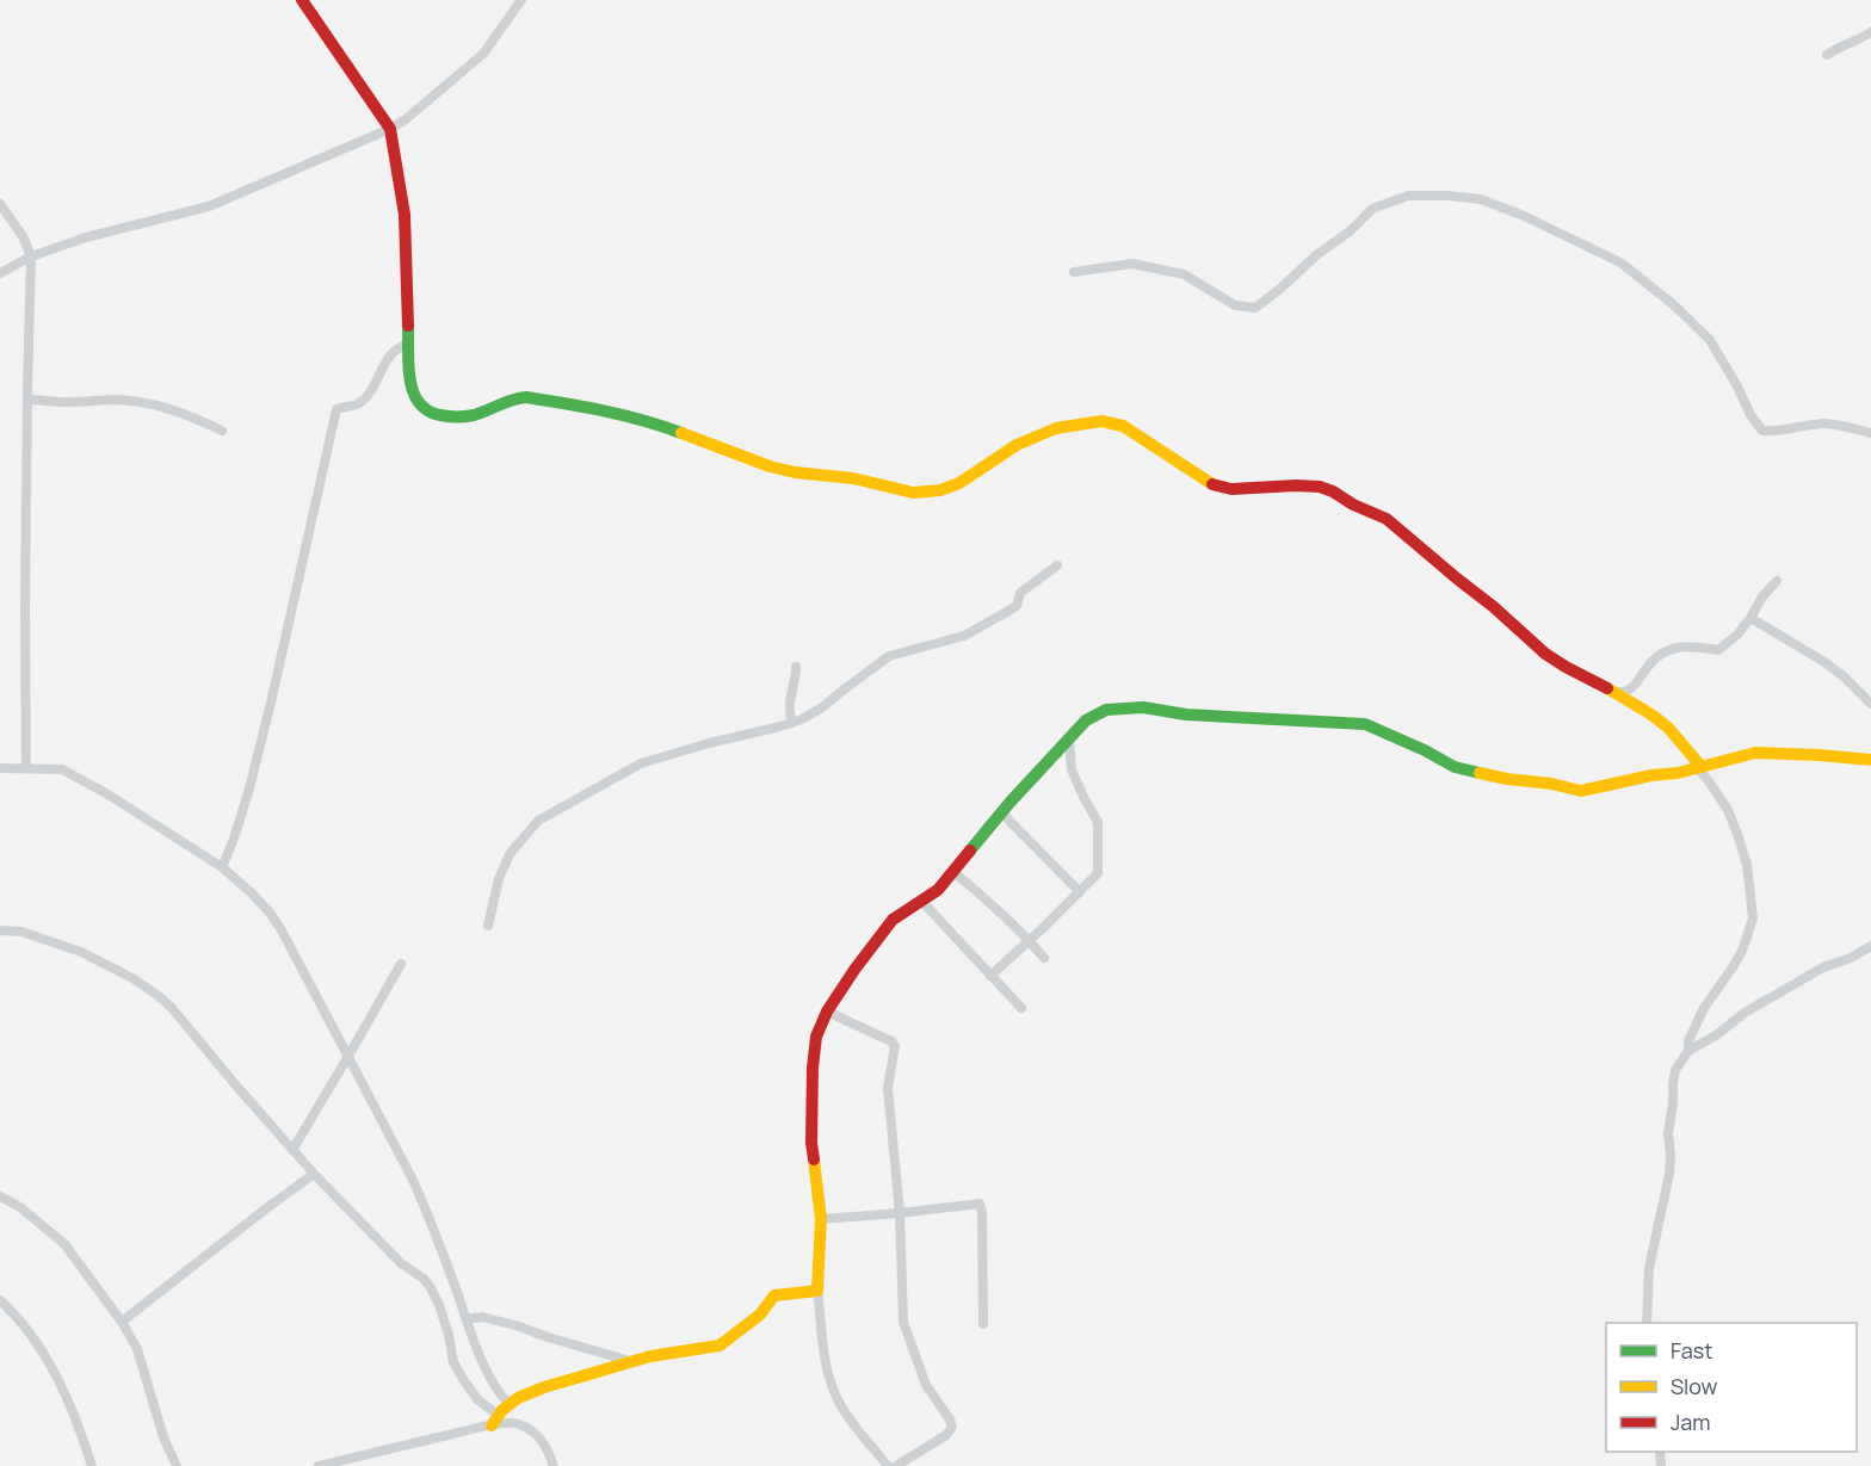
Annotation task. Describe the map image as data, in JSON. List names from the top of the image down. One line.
{"legend":["Fast","Slow","Jam"]}
